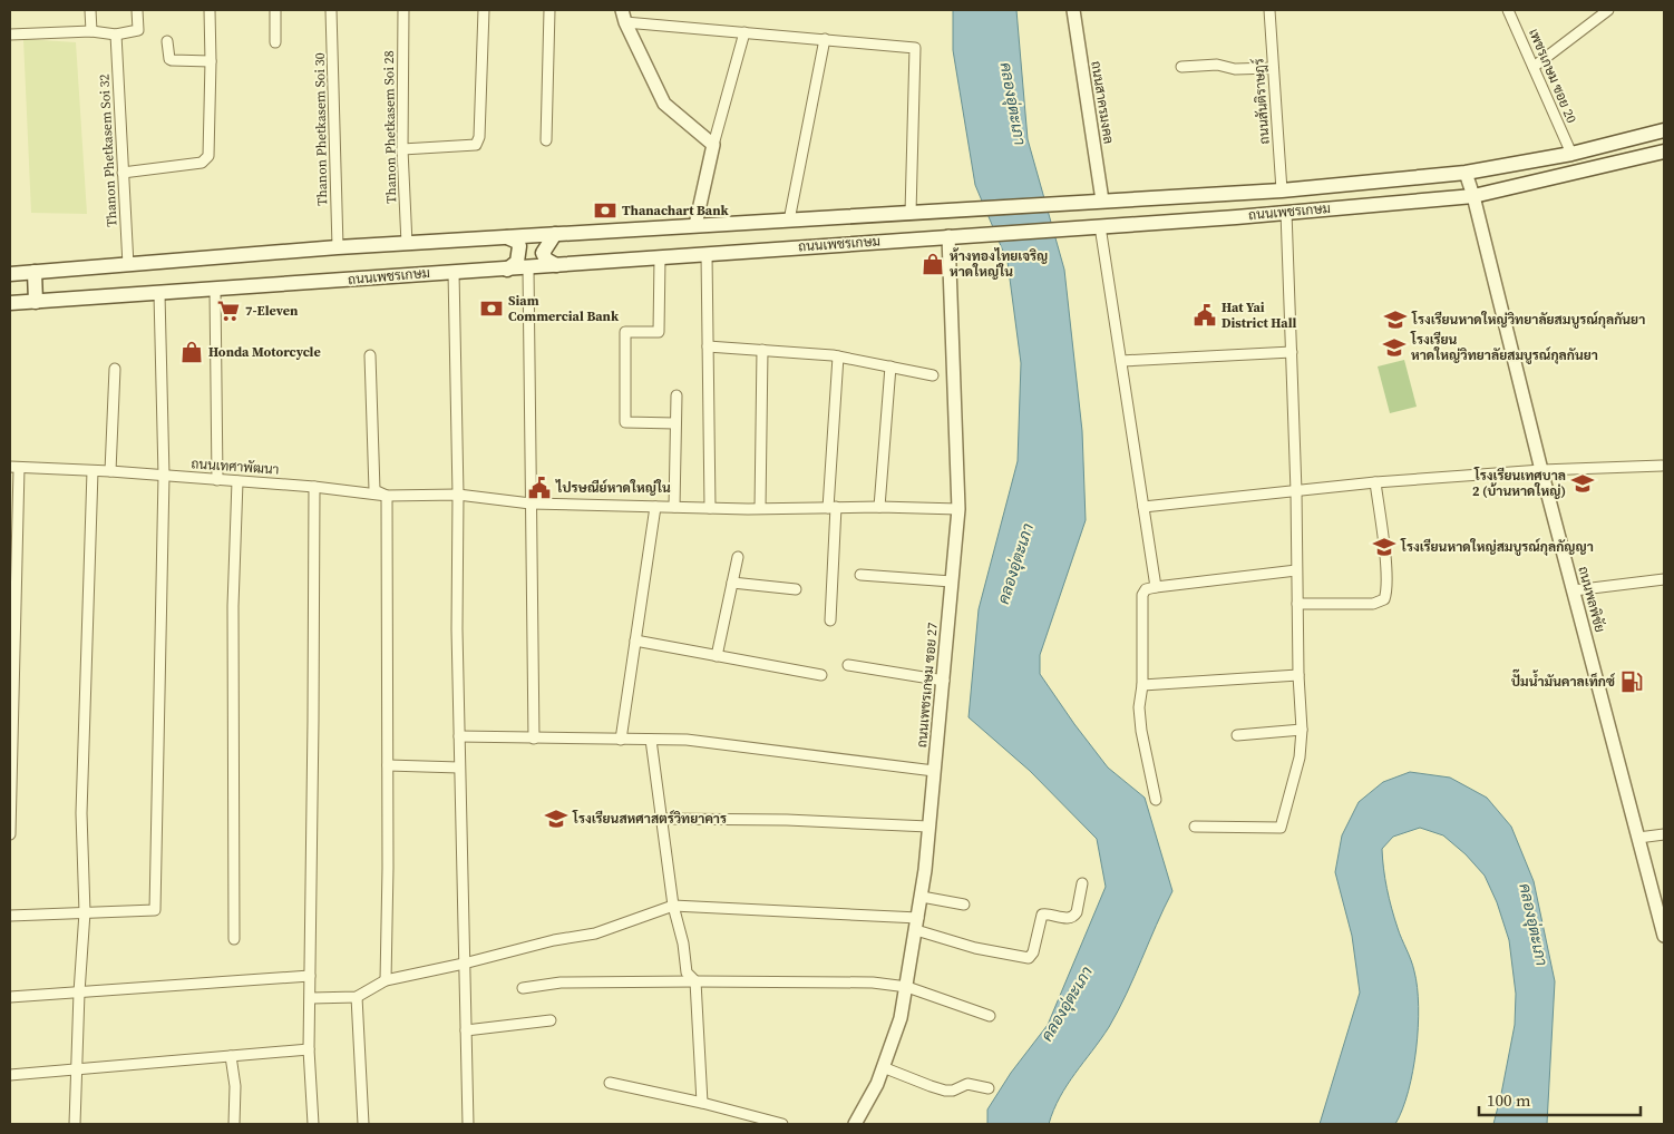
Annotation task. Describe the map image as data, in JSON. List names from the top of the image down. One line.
{"streets":{"main road":["ถนนเพชรเกษม"],"street":["เพชรเกษม ซอย 20","ถนนสันติราษฎร์","ถนนสาครมงคล","Thanon Phetkasem Soi 28","Thanon Phetkasem Soi 30","Thanon Phetkasem Soi 32","ถนนเทศาพัฒนา","ถนนพลพิชัย","ถนนเพชรเกษม ซอย 27"]},"crossings":[["เพชรเกษม ซอย 20","ถนนเพชรเกษม"],["ถนนสันติราษฎร์","ถนนเพชรเกษม"],["ถนนสาครมงคล","ถนนเพชรเกษม"],["Thanon Phetkasem Soi 28","ถนนเพชรเกษม"],["Thanon Phetkasem Soi 30","ถนนเพชรเกษม"],["Thanon Phetkasem Soi 32","ถนนเพชรเกษม"],["ถนนเพชรเกษม","ถนนพลพิชัย"],["ถนนเพชรเกษม","ถนนเพชรเกษม ซอย 27"],["ถนนเทศาพัฒนา","ถนนเพชรเกษม ซอย 27"]],"water":["คลองอุ่ตะเภา"],"places":{"bank":["Thanachart Bank","Siam Commercial Bank"],"shop":["ห้างทองไทยเจริญ หาดใหญ่ใน","Honda Motorcycle"],"supermarket":["7-Eleven"],"public building":["Hat Yai District Hall","ไปรษณีย์หาดใหญ่ใน"],"school or university":["โรงเรียนหาดใหญ่วิทยาลัยสมบูรณ์กุลกันยา","โรงเรียน หาดใหญ่วิทยาลัยสมบูรณ์กุลกันยา","โรงเรียนเทศบาล 2 (บ้านหาดใหญ่)","โรงเรียนหาดใหญ่สมบูรณ์กุลกัญญา","โรงเรียนสหศาสตร์วิทยาคาร"],"fuel station":["ปั๊มน้ำมันคาลเท็กซ์"]},"scale_bar":"100 m"}
